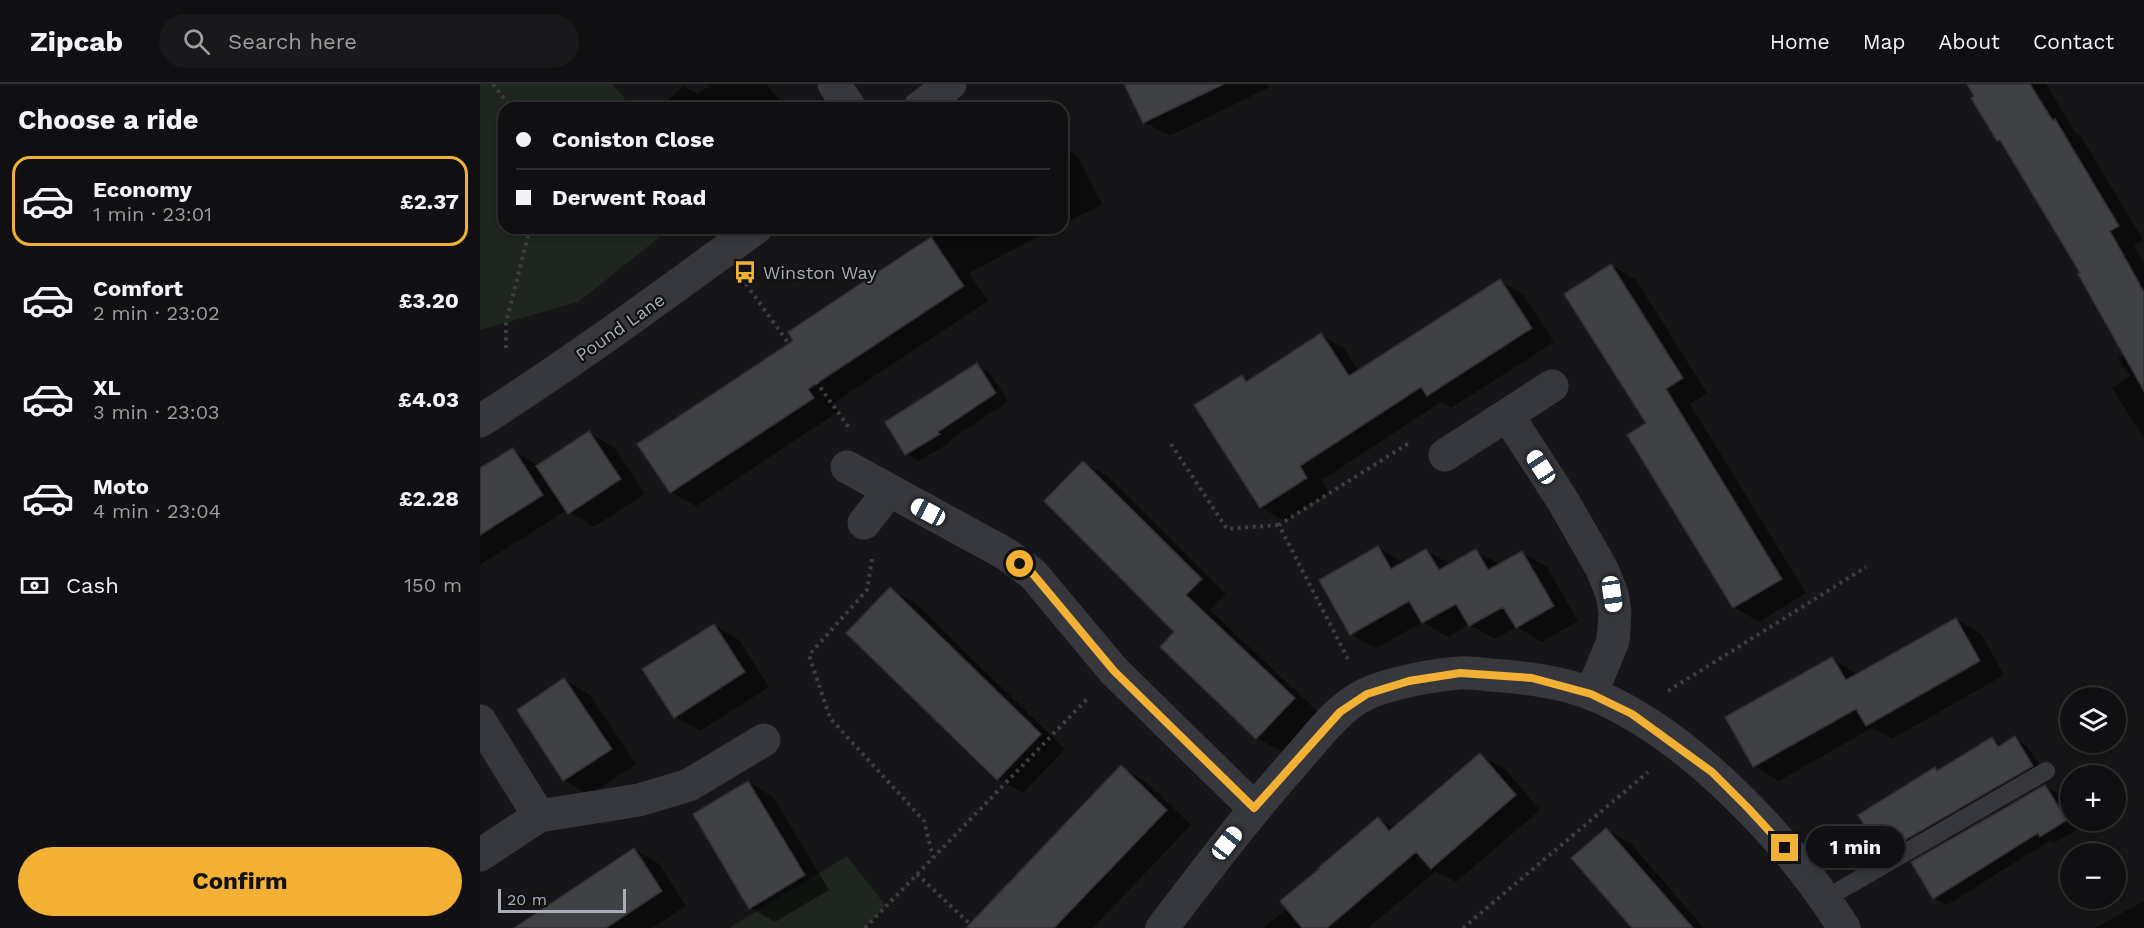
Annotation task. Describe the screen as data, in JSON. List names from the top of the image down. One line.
{"streets":{"street":["Pound Lane"]},"places":{"bus stop":["Winston Way"]},"scale_bar":"20 m","page":{"header":"Zipcab","search":"Search here","nav":["Home","Map","About","Contact"],"heading":"Choose a ride","banner":["Coniston Close","Derwent Road"],"list":[{"name":"Economy","note":"1 min · 23:01","value":"£2.37"},{"name":"Comfort","note":"2 min · 23:02","value":"£3.20"},{"name":"XL","note":"3 min · 23:03","value":"£4.03"},{"name":"Moto","note":"4 min · 23:04","value":"£2.28"}],"pay":["Cash","150 m"],"map_buttons":["+","−"],"bubble":"1 min","buttons":"Confirm","scale":"20 m"}}
